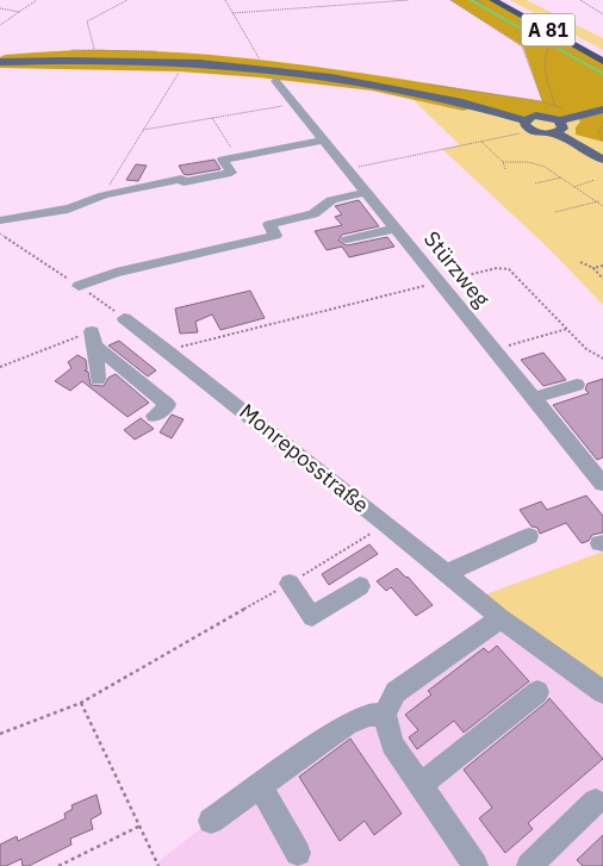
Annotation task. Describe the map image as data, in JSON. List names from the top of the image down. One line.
{"streets":{"highway":["A 81"],"street":["Stürzweg","Monreposstraße"]}}
